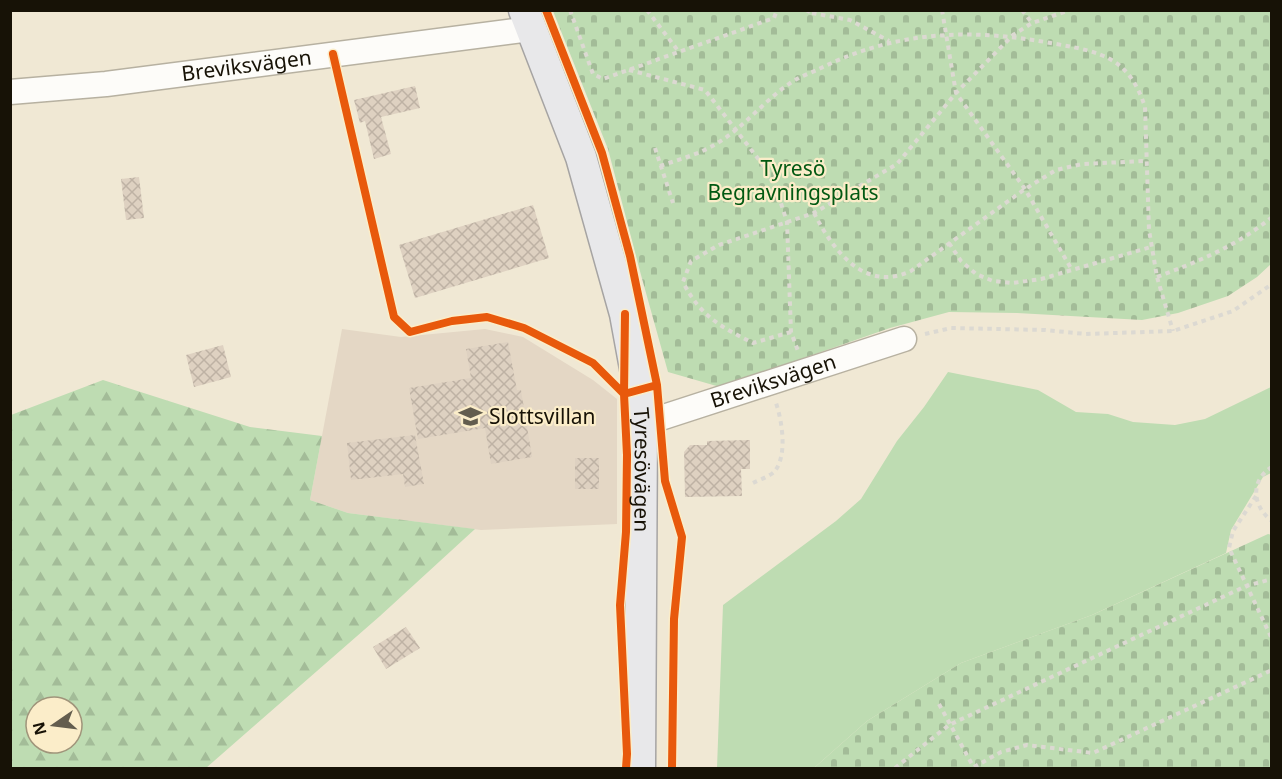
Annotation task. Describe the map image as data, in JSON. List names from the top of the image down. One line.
{"streets":{"main road":["Tyresövägen"],"street":["Breviksvägen"]},"crossings":[["Breviksvägen","Tyresövägen"]],"parks":["Tyresö Begravningsplats"],"places":{"school or university":["Slottsvillan"]},"north":"left"}
